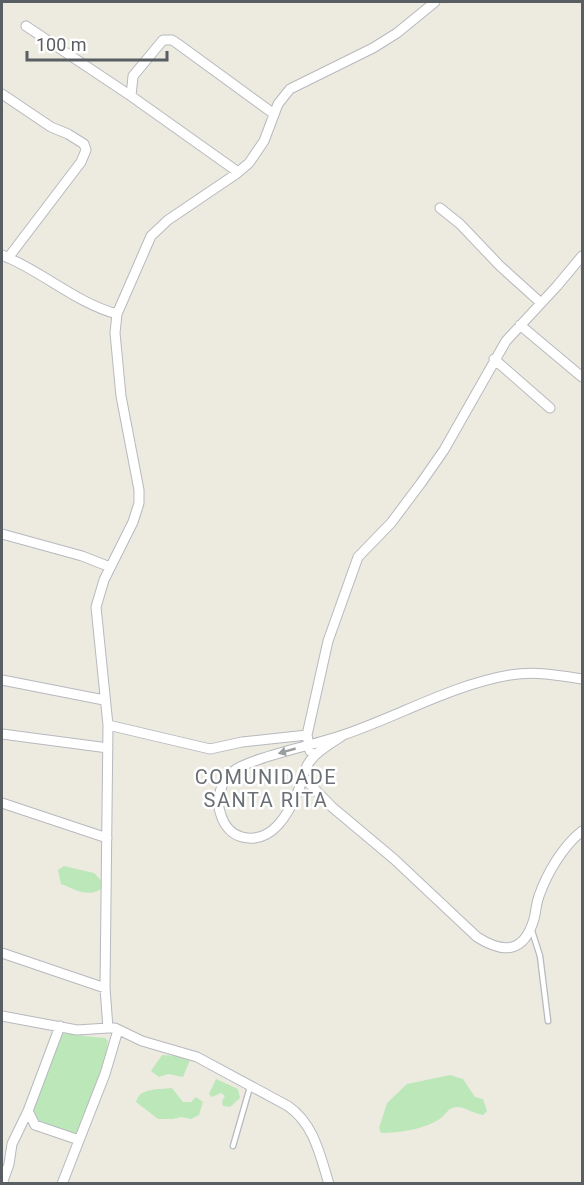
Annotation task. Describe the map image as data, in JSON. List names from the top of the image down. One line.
{"districts":["COMUNIDADE SANTA RITA"],"scale_bar":"100 m"}
